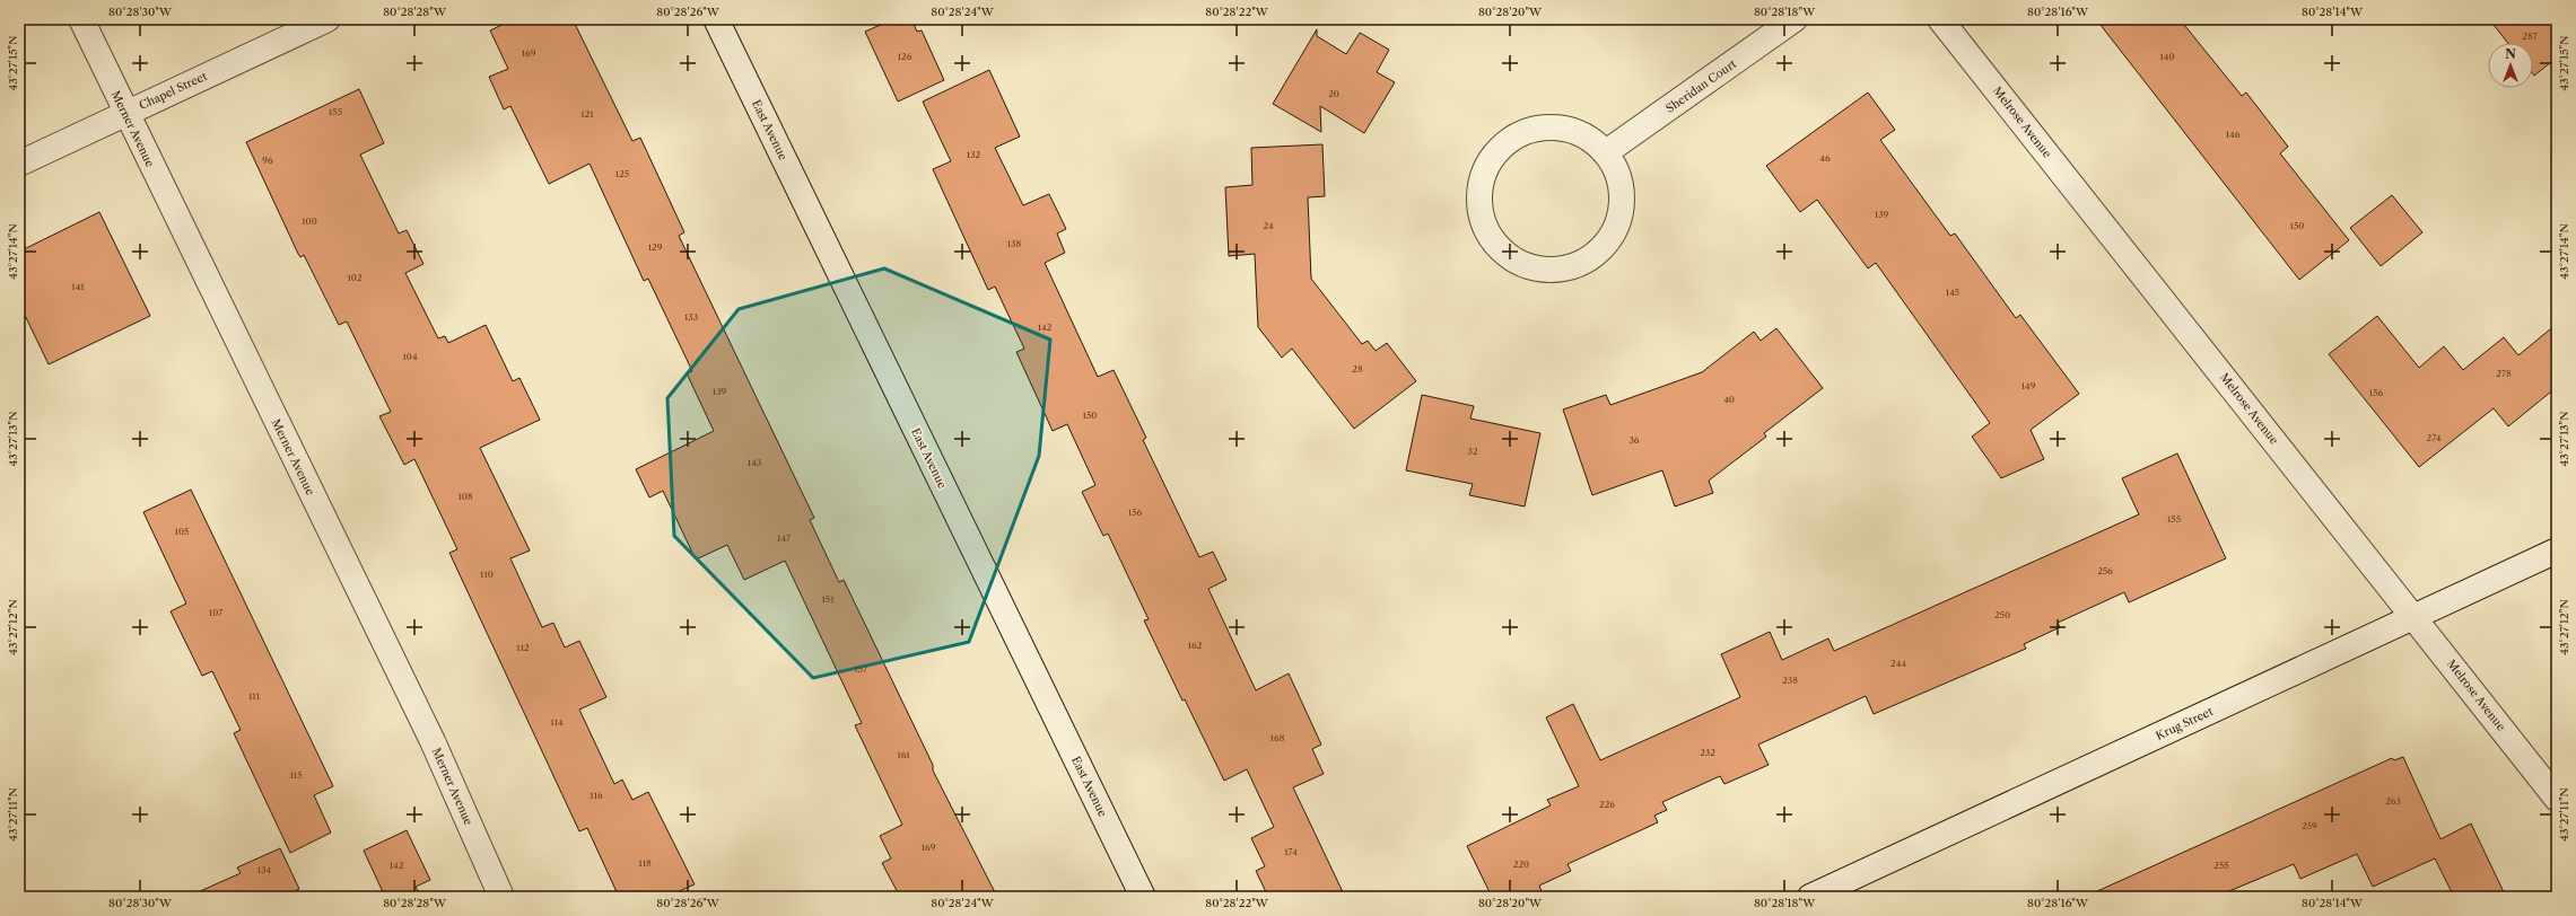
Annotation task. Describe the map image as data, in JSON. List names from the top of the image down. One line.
{"streets":{"street":["Sheridan Court","Chapel Street","Melrose Avenue","Merner Avenue","East Avenue","Krug Street"]},"crossings":[["Chapel Street","Merner Avenue"],["Melrose Avenue","Krug Street"]],"house_numbers":["287","169","126","140","20","155","121","146","132","46","96","125","139","100","24","150","138","129","102","141","145","133","142","104","28","278","149","139","156","40","150","274","36","32","143","108","156","155","105","147","256","110","151","107","250","162","112","244","157","238","111","114","168","232","161","115","116","263","226","259","169","174","118","220","142","255","134"],"north":"top","coordinates":["80°28'30\"W","80°28'28\"W","80°28'26\"W","80°28'24\"W","80°28'22\"W","80°28'20\"W","80°28'18\"W","80°28'16\"W","80°28'14\"W","43°27'15\"N","43°27'14\"N","43°27'13\"N","43°27'12\"N","43°27'11\"N"]}
